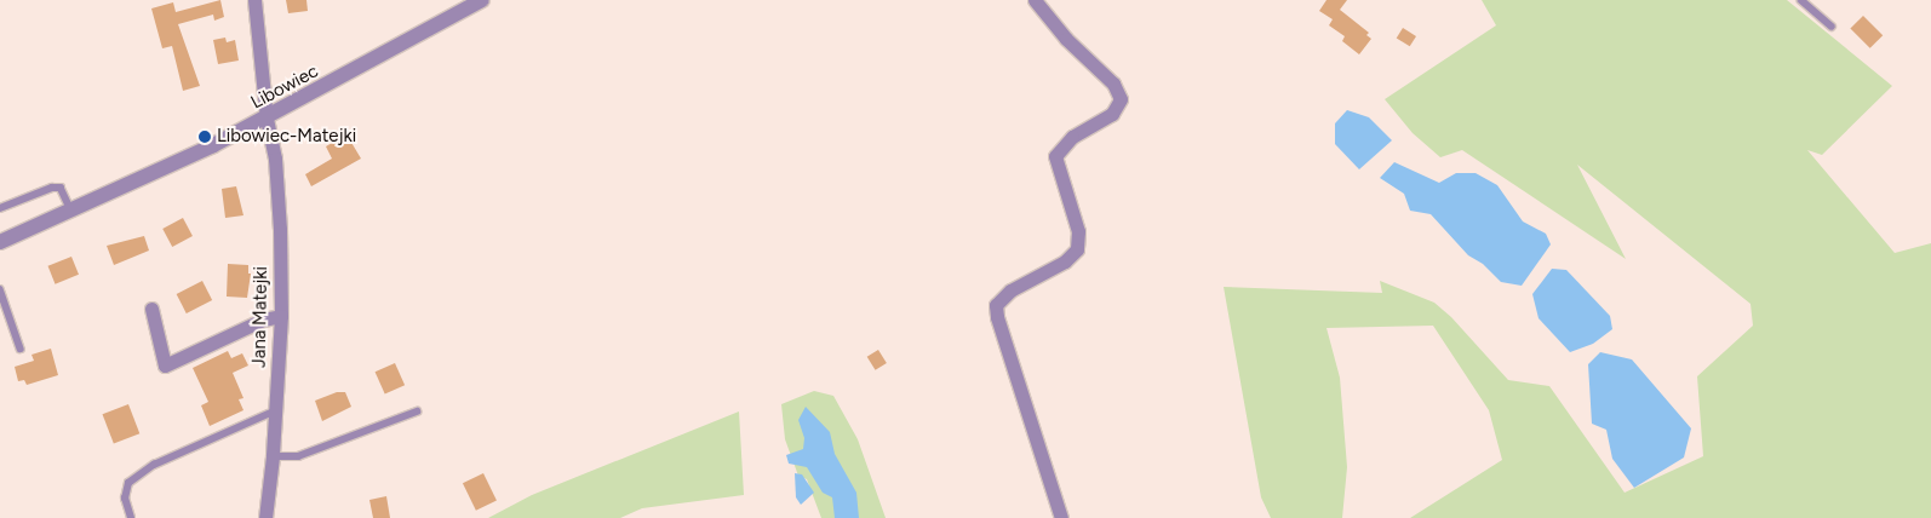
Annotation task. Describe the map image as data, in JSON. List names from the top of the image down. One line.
{"streets":{"street":["Libowiec","Jana Matejki"]},"crossings":[["Libowiec","Jana Matejki"]],"places":["Libowiec-Matejki"]}
